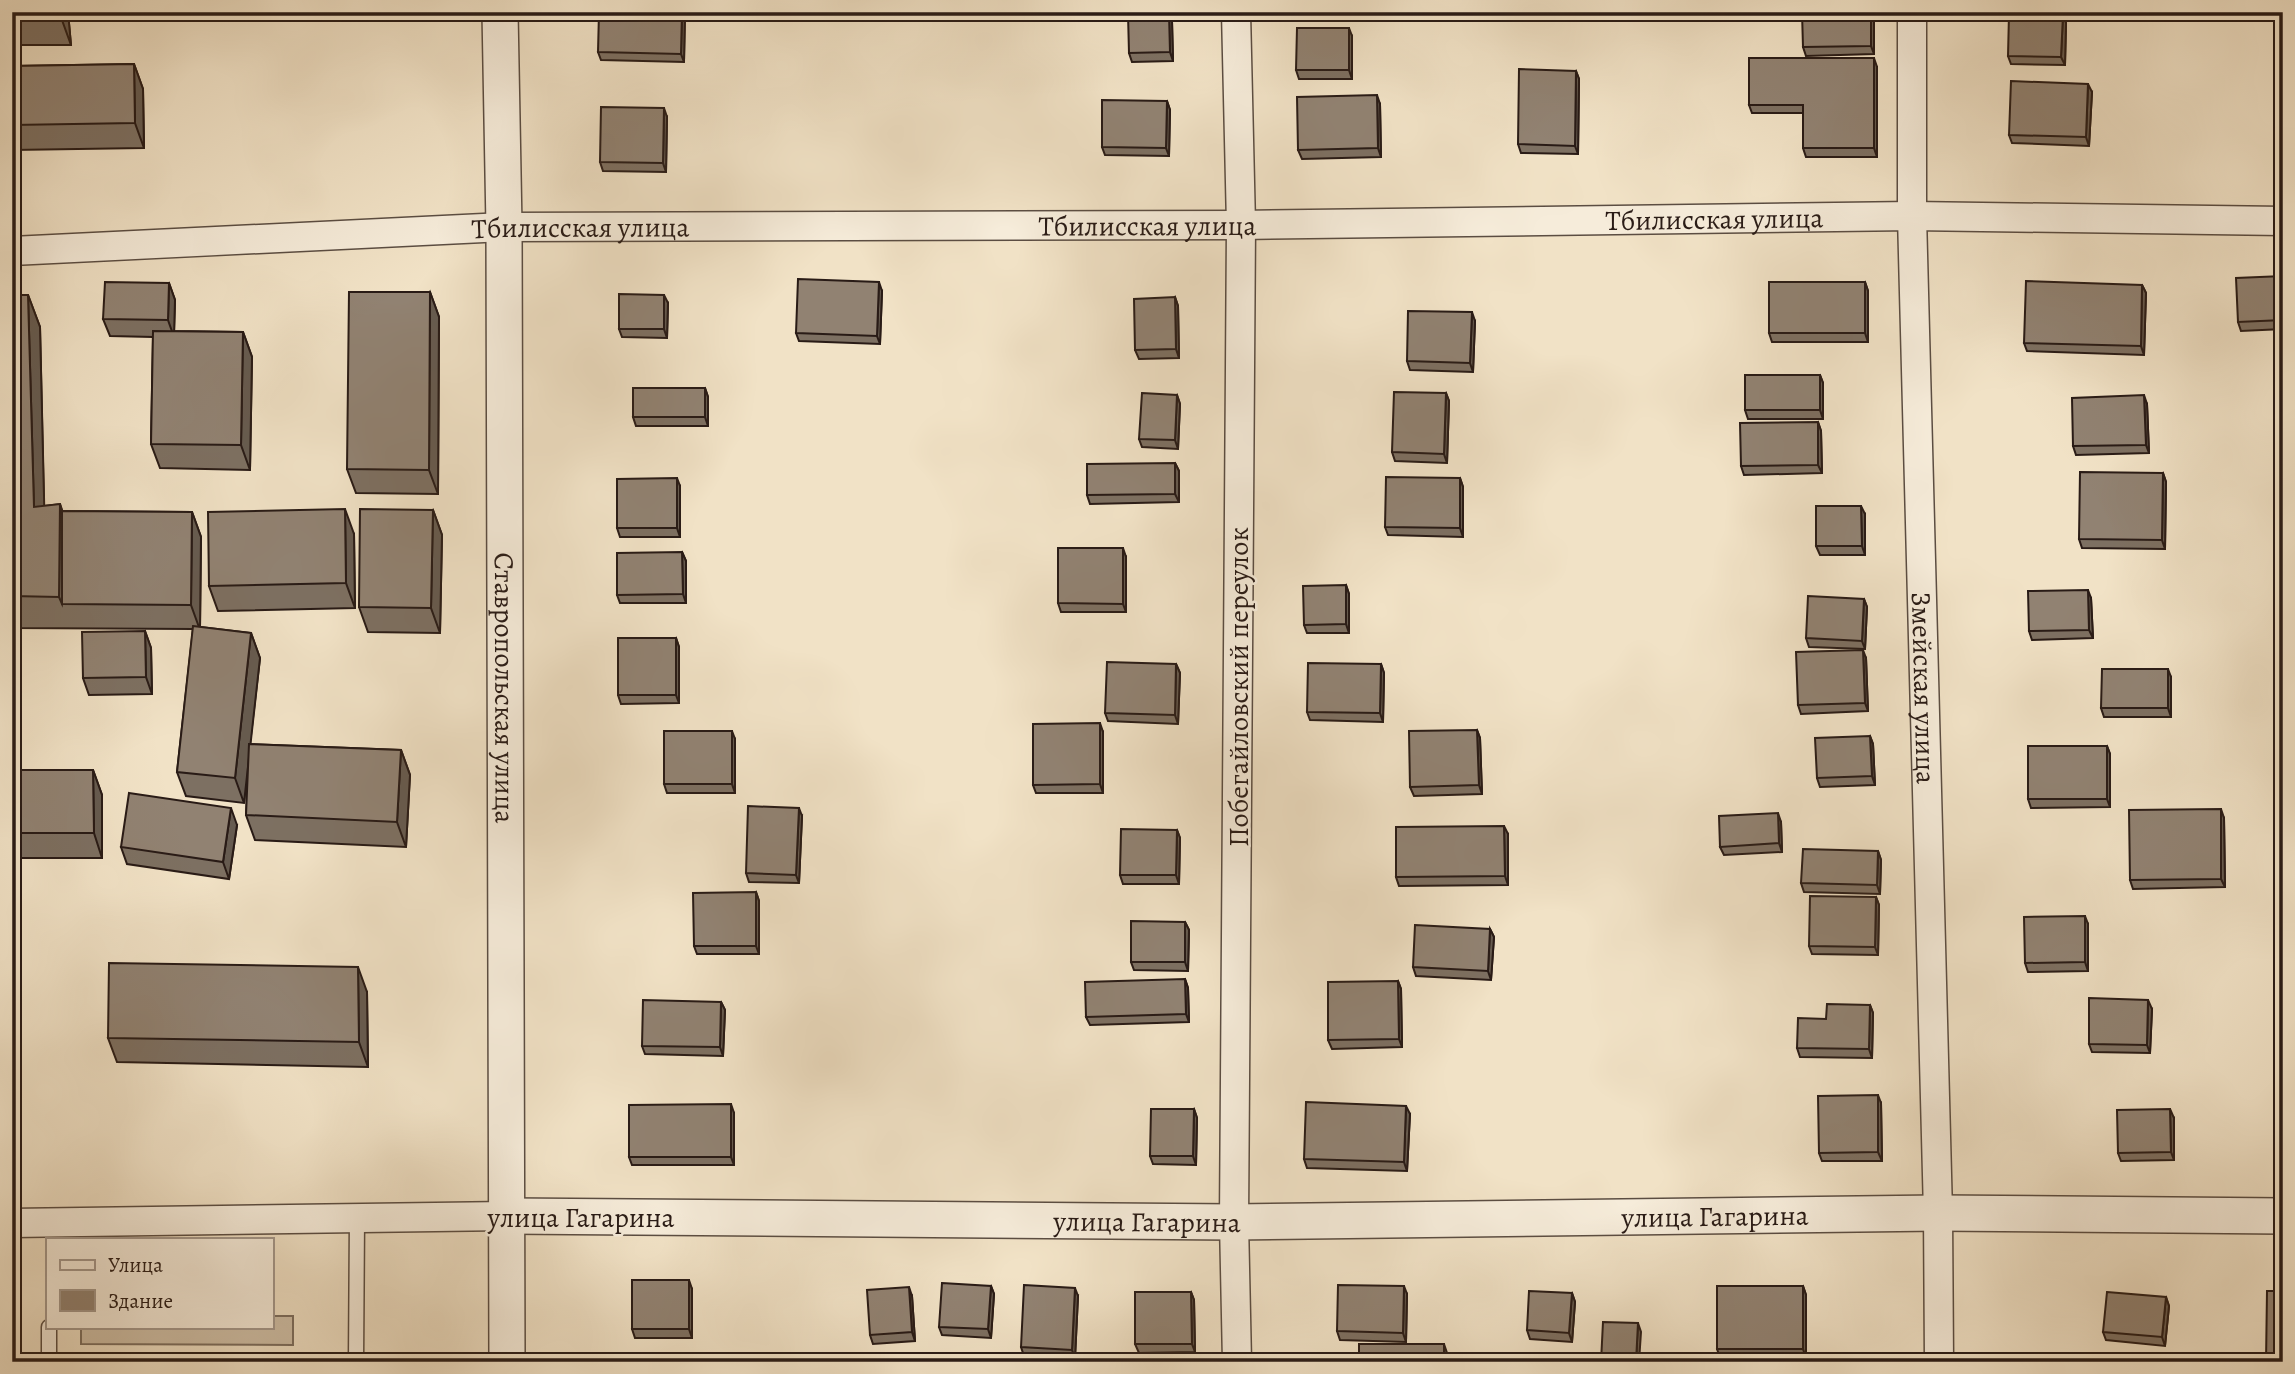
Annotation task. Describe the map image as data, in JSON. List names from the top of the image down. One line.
{"streets":{"street":["Тбилисская улица","Ставропольская улица","Побегайловский переулок","Змейская улица","улица Гагарина"]},"crossings":[["Тбилисская улица","Ставропольская улица"],["Тбилисская улица","Побегайловский переулок"],["Тбилисская улица","Змейская улица"],["Ставропольская улица","улица Гагарина"],["Побегайловский переулок","улица Гагарина"],["Змейская улица","улица Гагарина"]],"legend":["Улица","Здание"]}
